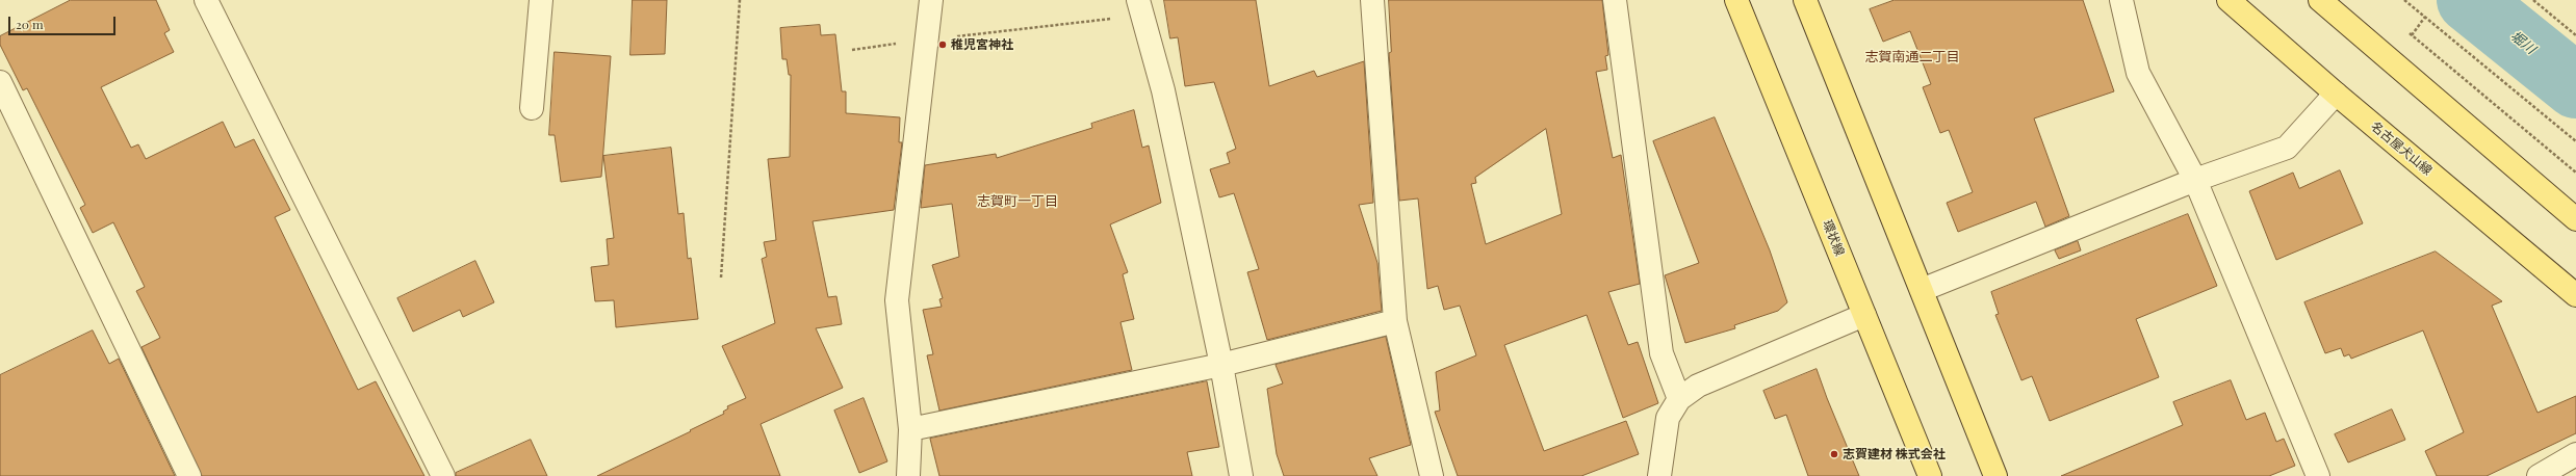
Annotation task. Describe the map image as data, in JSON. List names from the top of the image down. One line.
{"streets":{"main road":["名古屋犬山線","環状線"]},"districts":["志賀南通二丁目","志賀町一丁目"],"water":["堀川"],"places":["稚児宮神社","志賀建材 株式会社"],"scale_bar":"20 m"}
